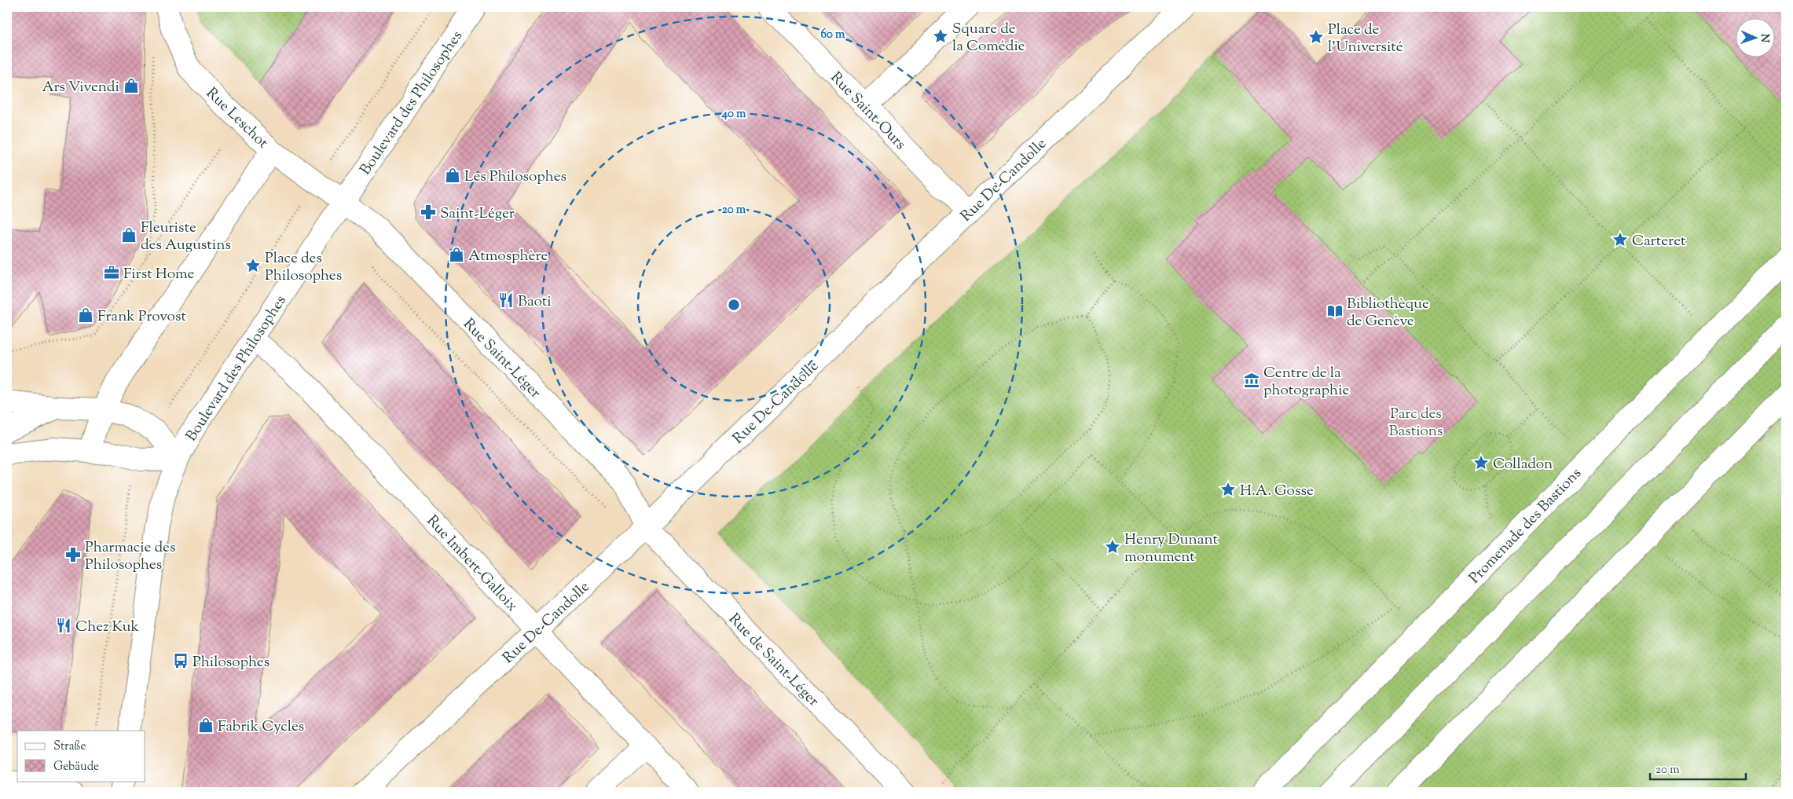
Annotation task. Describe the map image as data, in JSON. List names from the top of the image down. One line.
{"streets":{"street":["Boulevard des Philosophes","Rue Saint-Ours","Rue Leschot","Rue De-Candolle","Rue Saint-Léger","Promenade des Bastions","Rue Imbert-Galloix","Rue de Saint-Léger"]},"crossings":[["Boulevard des Philosophes","Rue Leschot"],["Boulevard des Philosophes","Rue Saint-Léger"],["Boulevard des Philosophes","Rue Imbert-Galloix"],["Rue Saint-Ours","Rue De-Candolle"],["Rue Leschot","Rue Saint-Léger"],["Rue De-Candolle","Rue Saint-Léger"],["Rue De-Candolle","Rue Imbert-Galloix"],["Rue De-Candolle","Rue de Saint-Léger"],["Rue Saint-Léger","Rue de Saint-Léger"]],"parks":["Parc des Bastions"],"places":{"place":["Square de la Comédie","Place de l'Université","Carteret","Place des Philosophes","Colladon","H.A. Gosse","Henry Dunant monument"],"shop":["Ars Vivendi","Les Philosophes","Fleuriste des Augustins","Atmosphère","Frank Provost","Fabrik Cycles"],"pharmacy":["Saint-Léger","Pharmacie des Philosophes"],"office":["First Home"],"restaurant":["Baoti","Chez Kuk"],"library":["Bibliothèque de Genève"],"museum":["Centre de la photographie"],"bus stop":["Philosophes"]},"legend":["Straße","Gebäude"],"scale_bar":"20 m","north":"right","rings":["60 m","40 m","20 m"]}
